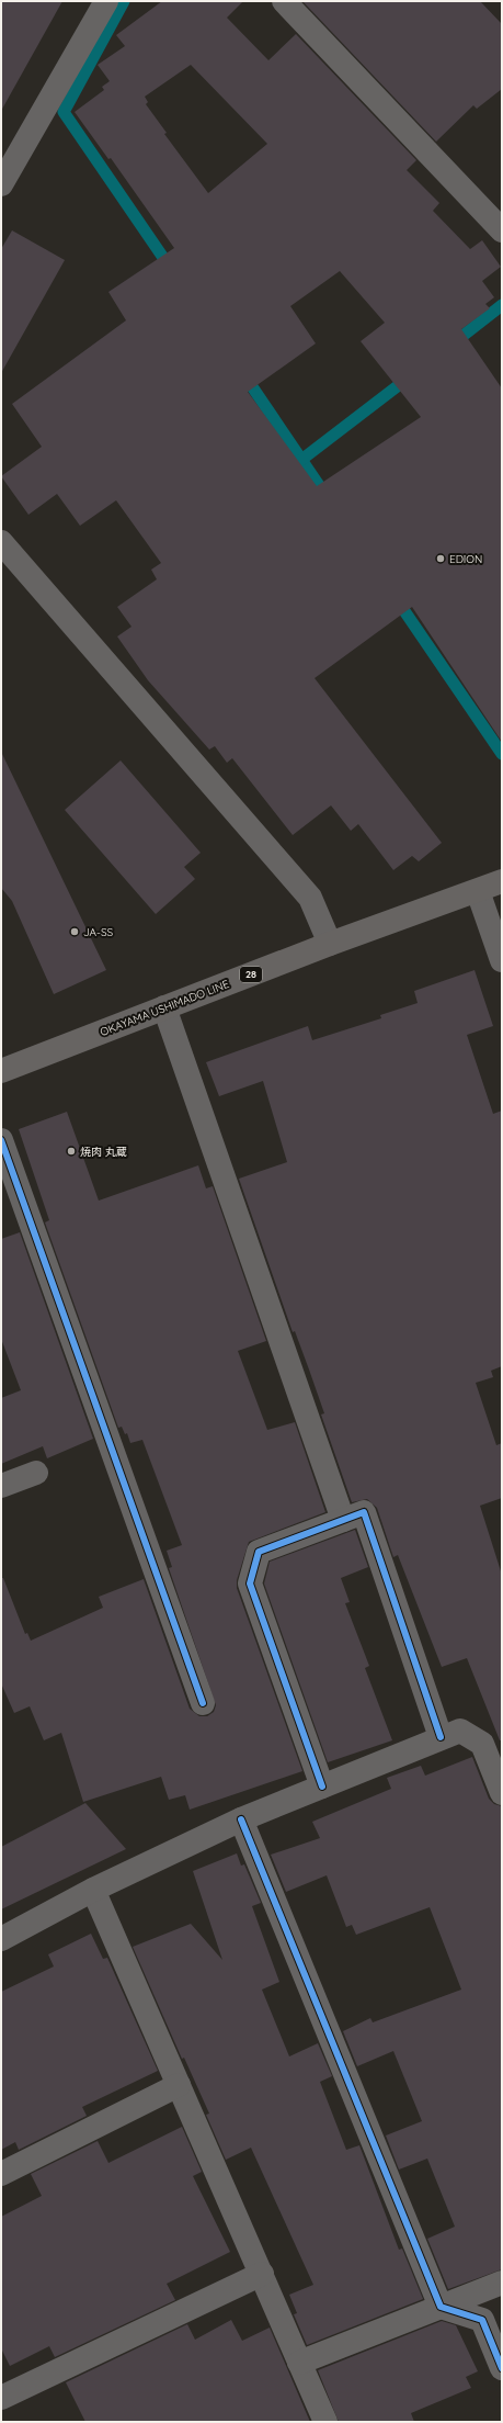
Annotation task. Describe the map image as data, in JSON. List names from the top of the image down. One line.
{"streets":{"main road":["28","OKAYAMA USHIMADO LINE"]},"places":["EDION","JA-SS","焼肉 丸蔵"]}
